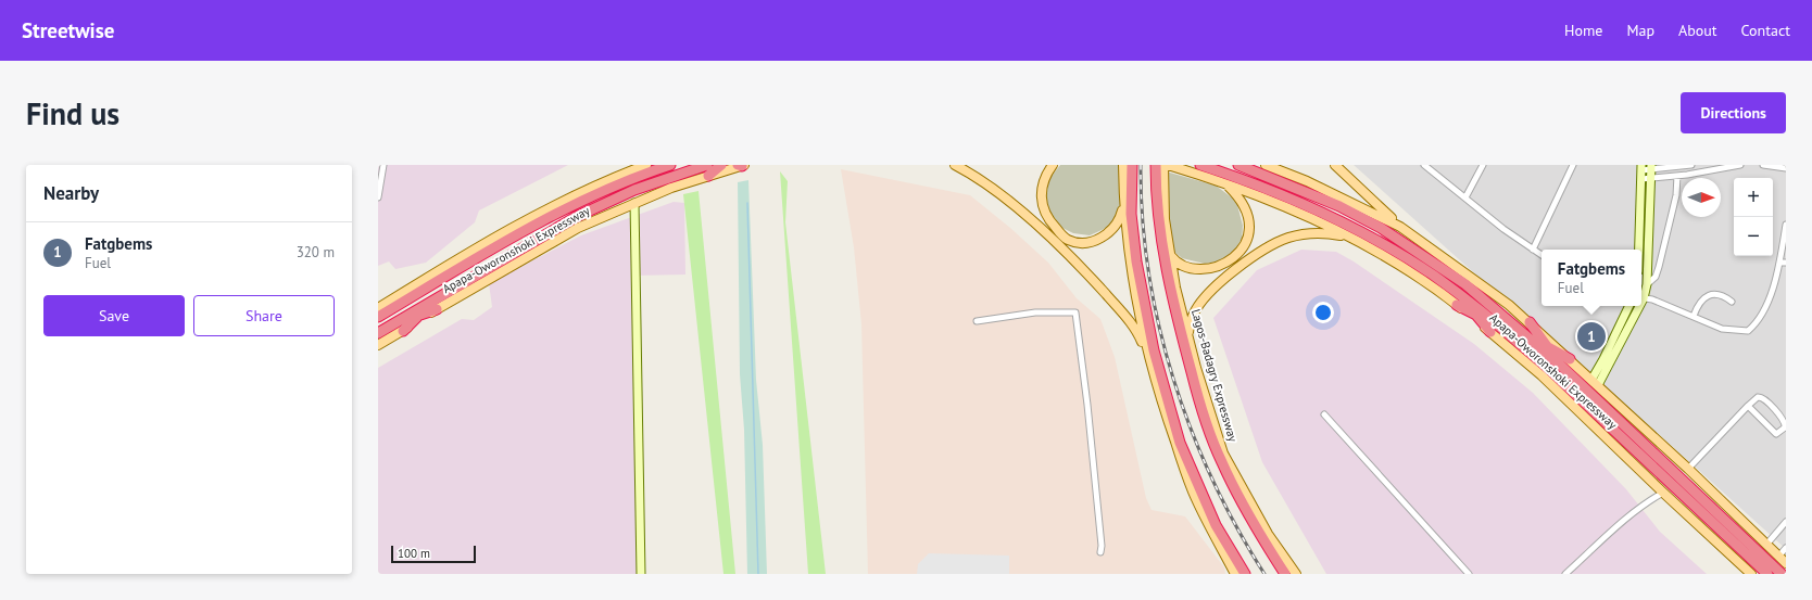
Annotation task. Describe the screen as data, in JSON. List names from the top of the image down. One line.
{"streets":{"highway":["Apapa-Oworonshoki Expressway","Lagos-Badagry Expressway"]},"scale_bar":"100 m","north":"right","page":{"header":"Streetwise","nav":["Home","Map","About","Contact"],"buttons":["Directions",["Save","Share"]],"title":"Find us","heading":"Nearby","map_buttons":["+","−"],"list":[{"mark":"1","name":"Fatgbems","note":"Fuel","value":"320 m"}],"popup":["Fatgbems","Fuel"],"pins":"1","scale":"100 m"}}
